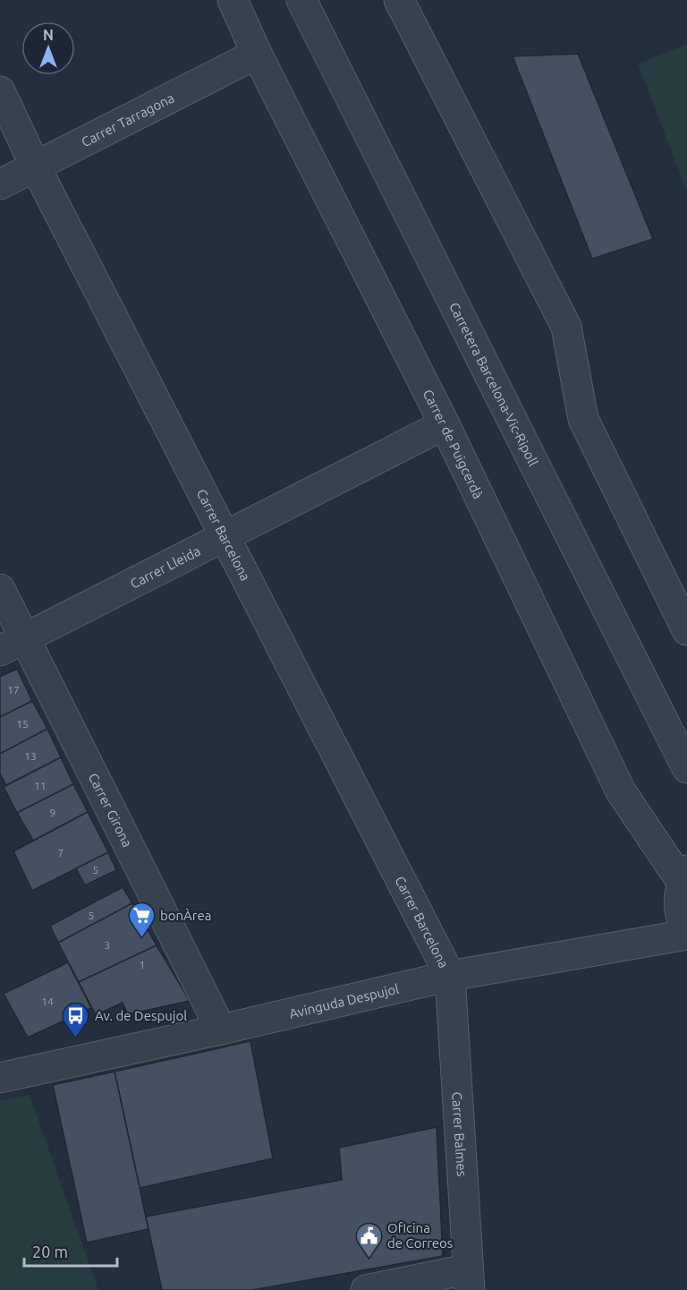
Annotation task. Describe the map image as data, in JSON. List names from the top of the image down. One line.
{"streets":{"street":["Carrer Tarragona","Carretera Barcelona-Vic-Ripoll","Carrer de Puigcerdà","Carrer Barcelona","Carrer Lleida","Carrer Girona","Avinguda Despujol","Carrer Balmes"]},"crossings":[["Carrer Tarragona","Carrer de Puigcerdà"],["Carrer Tarragona","Carrer Barcelona"],["Carrer de Puigcerdà","Carrer Lleida"],["Carrer Barcelona","Carrer Lleida"],["Carrer Barcelona","Avinguda Despujol"],["Carrer Barcelona","Carrer Balmes"],["Carrer Lleida","Carrer Girona"],["Carrer Girona","Avinguda Despujol"],["Avinguda Despujol","Carrer Balmes"]],"places":{"supermarket":["bonÀrea"],"bus stop":["Av. de Despujol"],"public building":["Oficina de Correos"]},"house_numbers":["17","15","13","11","9","7","5","5","3","1","14"],"scale_bar":"20 m","north":"top"}
